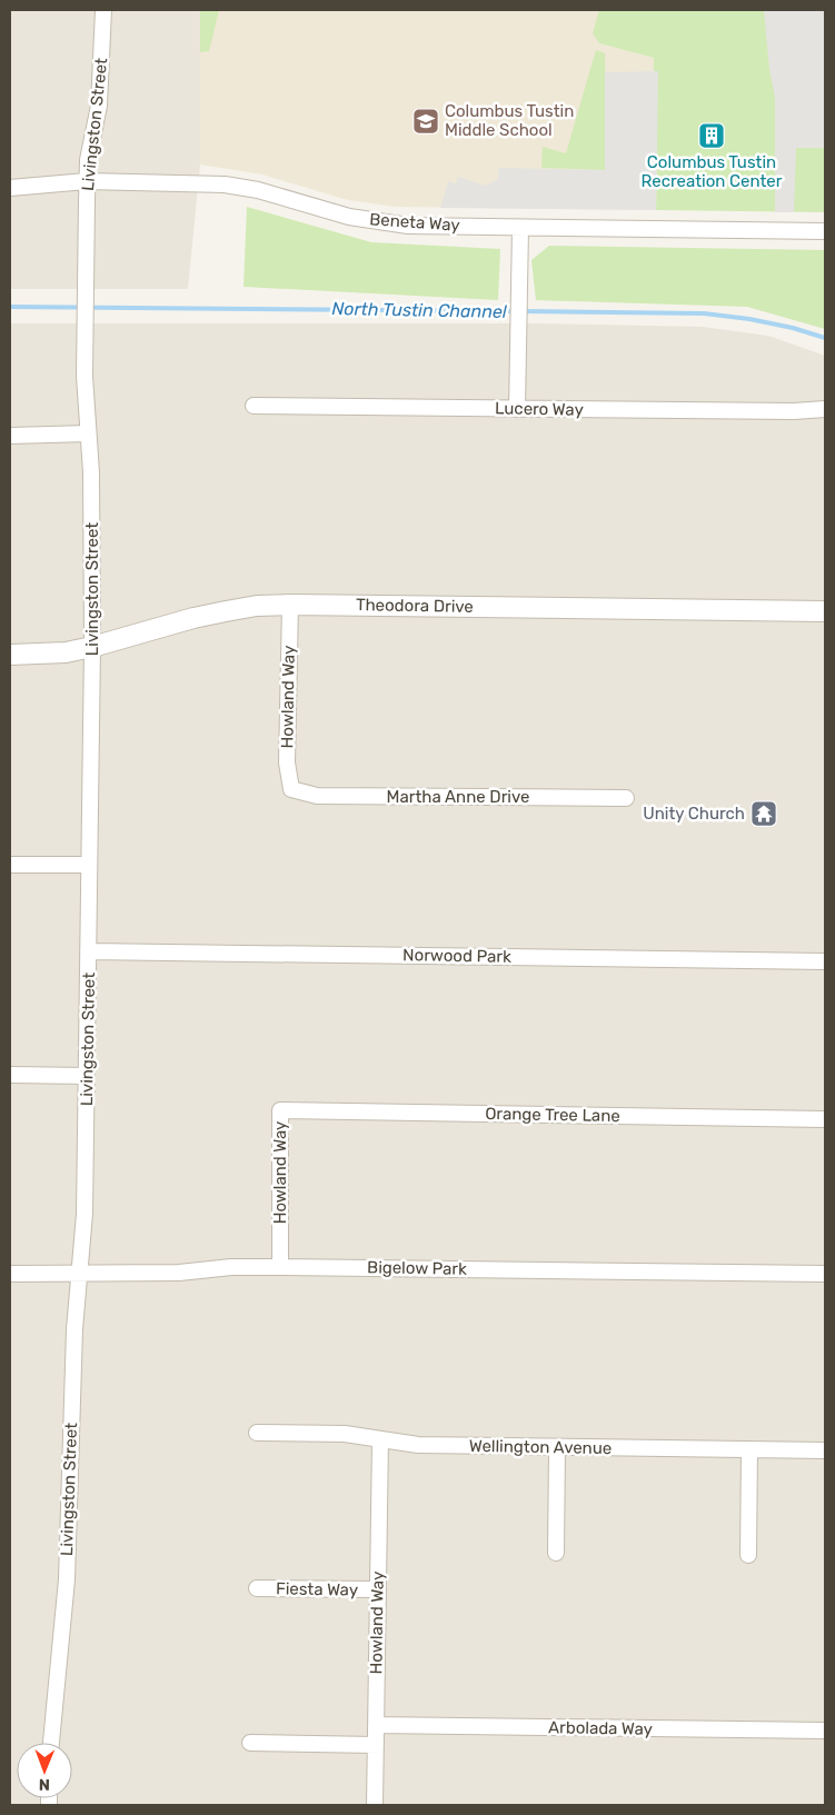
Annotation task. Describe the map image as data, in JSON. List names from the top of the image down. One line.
{"streets":{"street":["Livingston Street","Beneta Way","Lucero Way","Theodora Drive","Howland Way","Martha Anne Drive","Norwood Park","Orange Tree Lane","Bigelow Park","Wellington Avenue","Fiesta Way","Arbolada Way"]},"crossings":[["Livingston Street","Beneta Way"],["Livingston Street","Theodora Drive"],["Livingston Street","Norwood Park"],["Livingston Street","Bigelow Park"],["Theodora Drive","Howland Way"],["Howland Way","Martha Anne Drive"],["Howland Way","Orange Tree Lane"],["Howland Way","Bigelow Park"],["Howland Way","Wellington Avenue"],["Howland Way","Fiesta Way"],["Howland Way","Arbolada Way"]],"water":["North Tustin Channel"],"places":{"school or university":["Columbus Tustin Middle School"],"building":["Columbus Tustin Recreation Center"],"temple":["Unity Church"]},"north":"bottom"}
